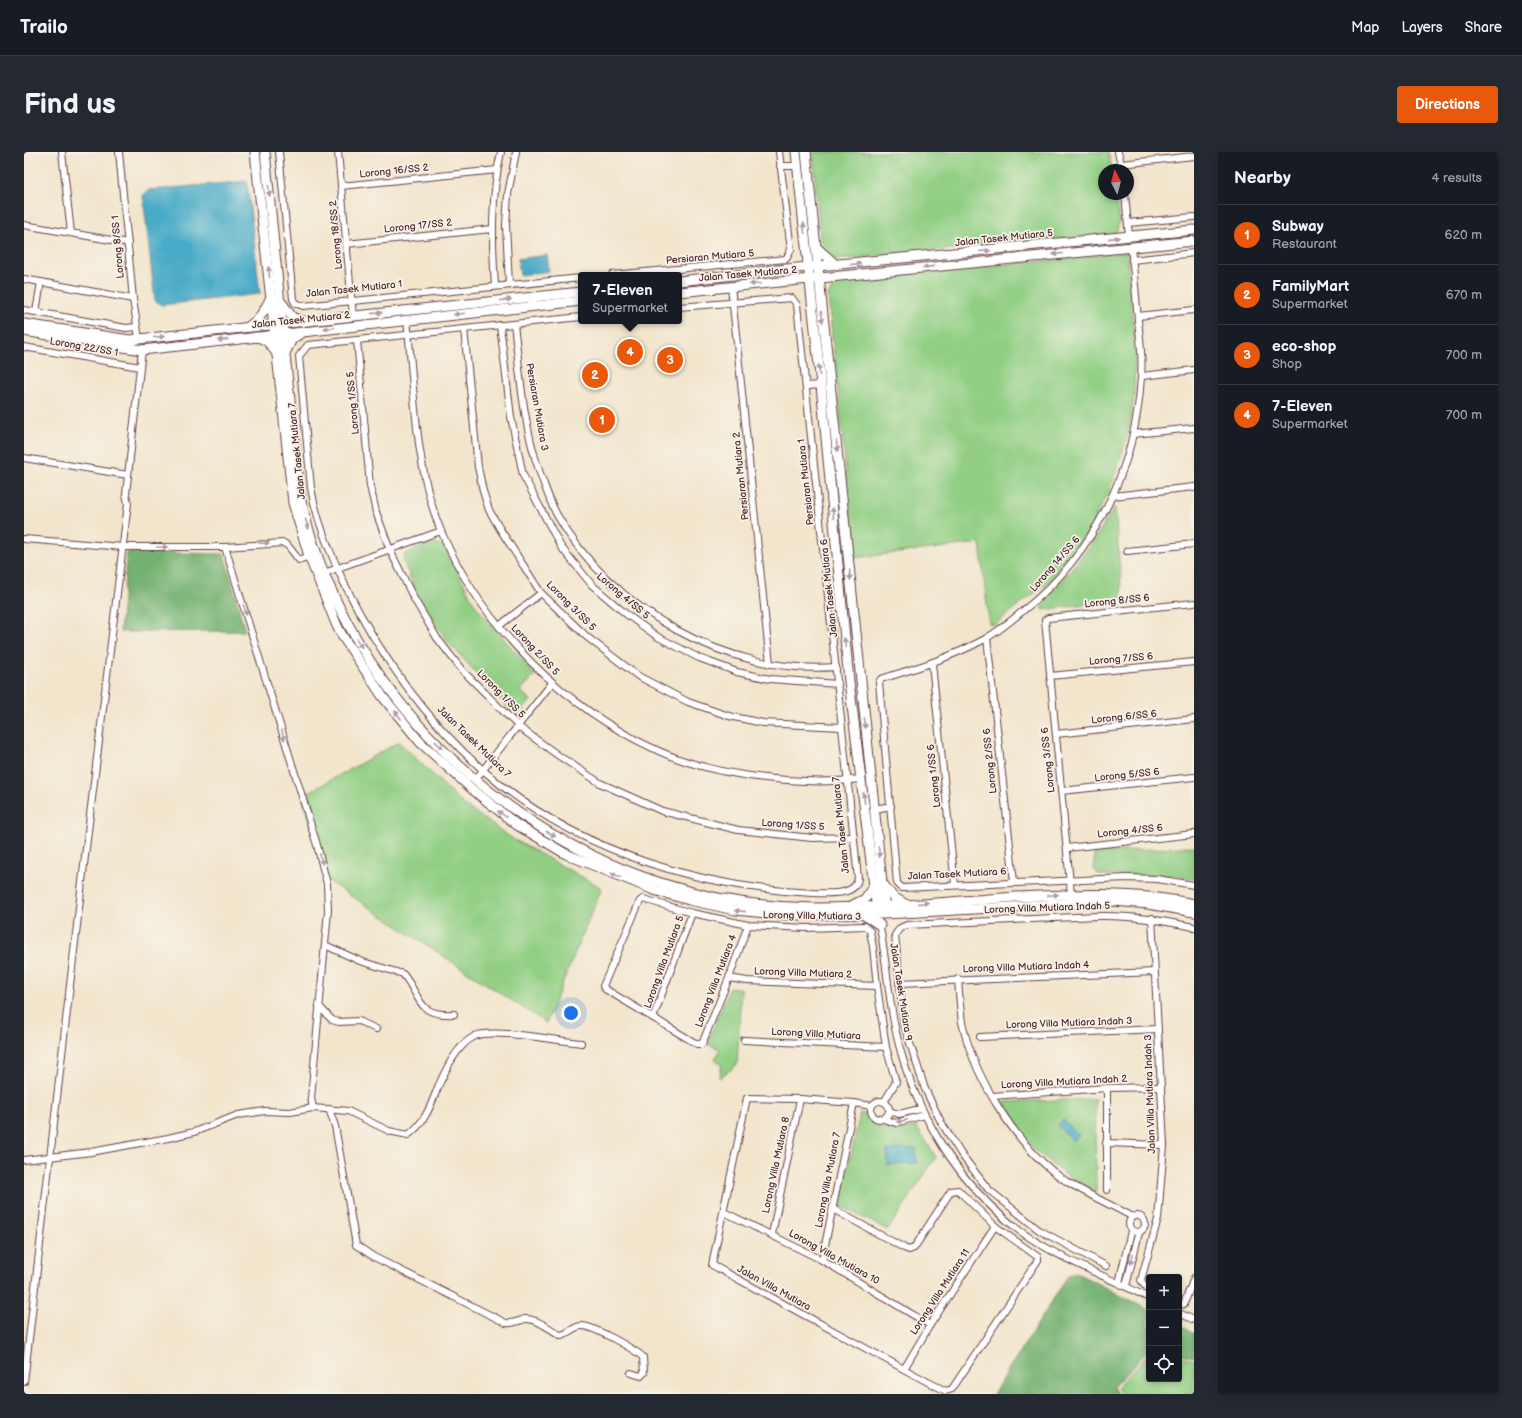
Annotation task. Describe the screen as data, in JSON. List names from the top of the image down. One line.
{"streets":{"street":["Lorong 16/SS 2","Lorong 17/SS 2","Lorong 18/SS 2","Jalan Tasek Mutiara 5","Lorong 8/SS 1","Persiaran Mutiara 5","Jalan Tasek Mutiara 2","Jalan Tasek Mutiara 1","Lorong 22/SS 1","Lorong 1/SS 5","Persiaran Mutiara 3","Jalan Tasek Mutiara 7","Persiaran Mutiara 2","Persiaran Mutiara 1","Lorong 14/SS 6","Jalan Tasek Mutiara 6","Lorong 4/SS 5","Lorong 8/SS 6","Lorong 3/SS 5","Lorong 2/SS 5","Lorong 7/SS 6","Lorong 6/SS 6","Lorong 3/SS 6","Lorong 2/SS 6","Lorong 5/SS 6","Lorong 1/SS 6","Lorong 4/SS 6","Lorong Villa Mutiara Indah 5","Lorong Villa Mutiara 3","Lorong Villa Mutiara 5","Lorong Villa Mutiara Indah 4","Lorong Villa Mutiara 2","Lorong Villa Mutiara 4","Jalan Tasek Mutiara 9","Lorong Villa Mutiara Indah 3","Lorong Villa Mutiara","Lorong Villa Mutiara Indah 2","Jalan Villa Mutiara Indah 3","Lorong Villa Mutiara 8","Lorong Villa Mutiara 7","Lorong Villa Mutiara 10","Jalan Villa Mutiara","Lorong Villa Mutiara 11"]},"crossings":[["Lorong 16/SS 2","Lorong 18/SS 2"],["Lorong 17/SS 2","Lorong 18/SS 2"],["Lorong 18/SS 2","Jalan Tasek Mutiara 2"],["Lorong 18/SS 2","Jalan Tasek Mutiara 1"],["Jalan Tasek Mutiara 5","Jalan Tasek Mutiara 2"],["Jalan Tasek Mutiara 5","Lorong 14/SS 6"],["Jalan Tasek Mutiara 5","Jalan Tasek Mutiara 6"],["Lorong 8/SS 1","Jalan Tasek Mutiara 2"],["Persiaran Mutiara 5","Jalan Tasek Mutiara 2"],["Jalan Tasek Mutiara 2","Jalan Tasek Mutiara 7"],["Jalan Tasek Mutiara 2","Persiaran Mutiara 2"],["Jalan Tasek Mutiara 2","Jalan Tasek Mutiara 6"],["Jalan Tasek Mutiara 2","Lorong 2/SS 5"],["Lorong 1/SS 5","Jalan Tasek Mutiara 7"],["Persiaran Mutiara 3","Jalan Tasek Mutiara 7"],["Persiaran Mutiara 3","Persiaran Mutiara 2"],["Persiaran Mutiara 3","Persiaran Mutiara 1"],["Jalan Tasek Mutiara 7","Persiaran Mutiara 1"],["Jalan Tasek Mutiara 7","Jalan Tasek Mutiara 6"],["Jalan Tasek Mutiara 7","Lorong 4/SS 5"],["Jalan Tasek Mutiara 7","Lorong 3/SS 5"],["Jalan Tasek Mutiara 7","Lorong 2/SS 5"],["Jalan Tasek Mutiara 7","Jalan Tasek Mutiara 9"],["Persiaran Mutiara 2","Persiaran Mutiara 1"],["Lorong 14/SS 6","Jalan Tasek Mutiara 6"],["Lorong 14/SS 6","Lorong 2/SS 6"],["Lorong 14/SS 6","Lorong 1/SS 6"],["Jalan Tasek Mutiara 6","Lorong 2/SS 5"],["Jalan Tasek Mutiara 6","Lorong 3/SS 6"],["Jalan Tasek Mutiara 6","Lorong 2/SS 6"],["Jalan Tasek Mutiara 6","Lorong 1/SS 6"],["Jalan Tasek Mutiara 6","Jalan Tasek Mutiara 9"],["Lorong 8/SS 6","Lorong 3/SS 6"],["Lorong 7/SS 6","Lorong 3/SS 6"],["Lorong 6/SS 6","Lorong 3/SS 6"],["Lorong 3/SS 6","Lorong 5/SS 6"],["Lorong 3/SS 6","Lorong 4/SS 6"],["Lorong Villa Mutiara Indah 5","Lorong Villa Mutiara Indah 4"],["Lorong Villa Mutiara Indah 5","Jalan Villa Mutiara Indah 3"],["Lorong Villa Mutiara 3","Lorong Villa Mutiara 5"],["Lorong Villa Mutiara 3","Lorong Villa Mutiara 2"],["Lorong Villa Mutiara 3","Lorong Villa Mutiara 4"],["Lorong Villa Mutiara 5","Lorong Villa Mutiara 4"],["Lorong Villa Mutiara Indah 4","Jalan Villa Mutiara Indah 3"],["Lorong Villa Mutiara 2","Lorong Villa Mutiara 4"],["Lorong Villa Mutiara Indah 3","Jalan Villa Mutiara Indah 3"],["Lorong Villa Mutiara Indah 2","Jalan Villa Mutiara Indah 3"],["Lorong Villa Mutiara 8","Lorong Villa Mutiara 10"],["Lorong Villa Mutiara 8","Jalan Villa Mutiara"],["Lorong Villa Mutiara 7","Lorong Villa Mutiara 10"],["Lorong Villa Mutiara 7","Jalan Villa Mutiara"],["Lorong Villa Mutiara 10","Jalan Villa Mutiara"],["Lorong Villa Mutiara 10","Lorong Villa Mutiara 11"],["Jalan Villa Mutiara","Lorong Villa Mutiara 11"]],"north":"top","page":{"header":"Trailo","nav":["Map","Layers","Share"],"buttons":"Directions","title":"Find us","heading":["Nearby","4 results"],"list":[{"mark":"1","name":"Subway","note":"Restaurant","value":"620 m"},{"mark":"2","name":"FamilyMart","note":"Supermarket","value":"670 m"},{"mark":"3","name":"eco-shop","note":"Shop","value":"700 m"},{"mark":"4","name":"7-Eleven","note":"Supermarket","value":"700 m"}],"popup":["7-Eleven","Supermarket"],"pins":["4","3","2","1"],"map_buttons":["+","−"]}}
